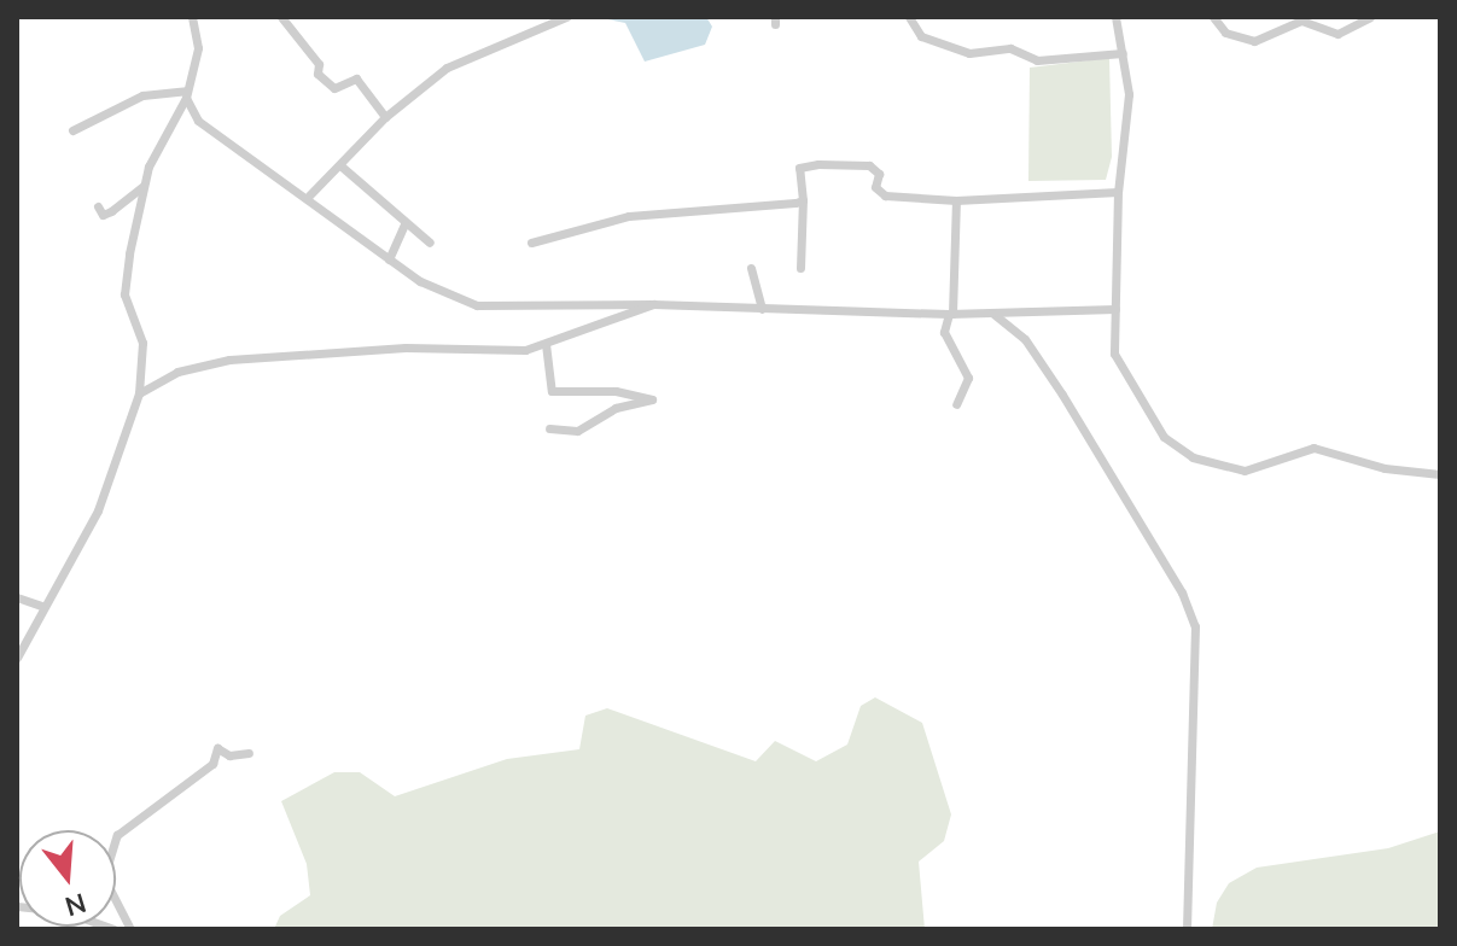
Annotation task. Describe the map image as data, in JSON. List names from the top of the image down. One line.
{"north":"bottom"}
